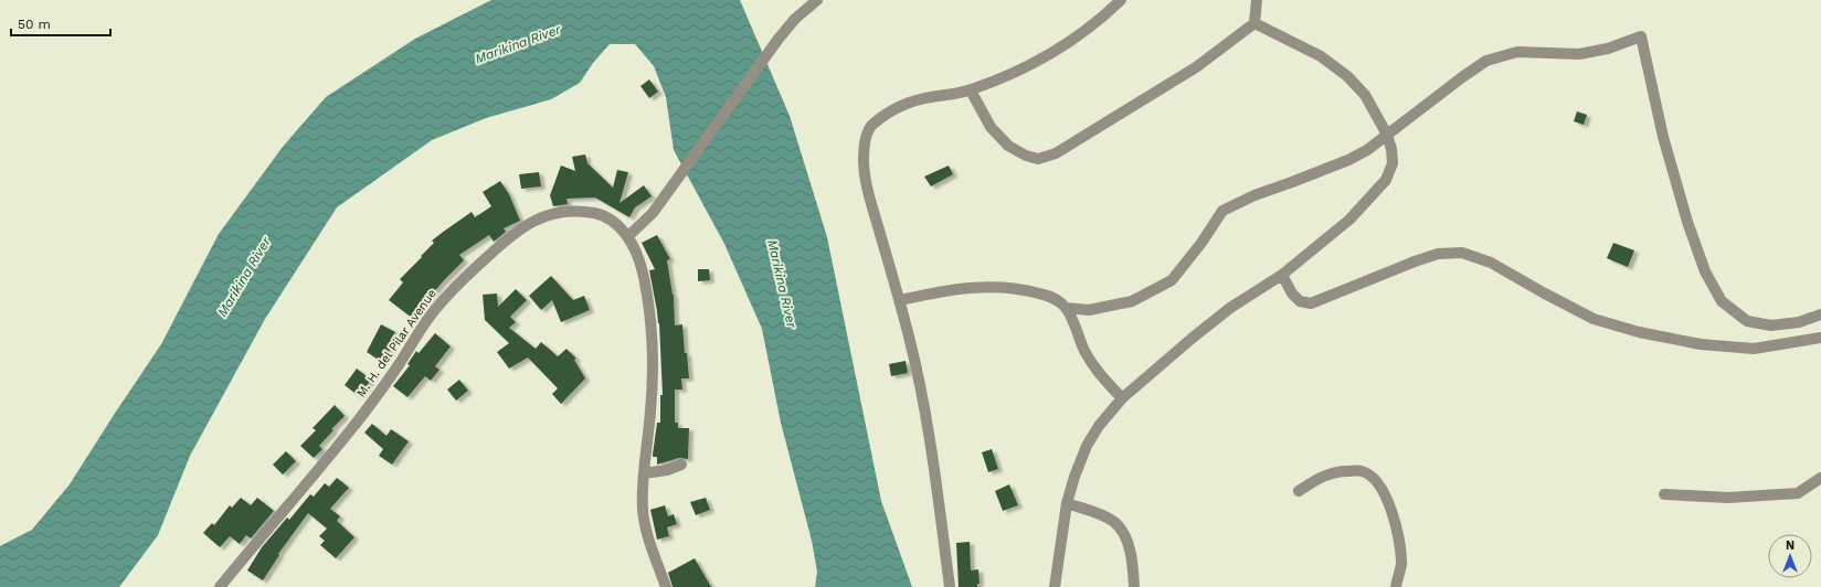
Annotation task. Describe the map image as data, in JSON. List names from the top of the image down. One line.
{"streets":{"street":["M. H. del Pilar Avenue"]},"water":["Marikina River"],"scale_bar":"50 m","north":"top"}
